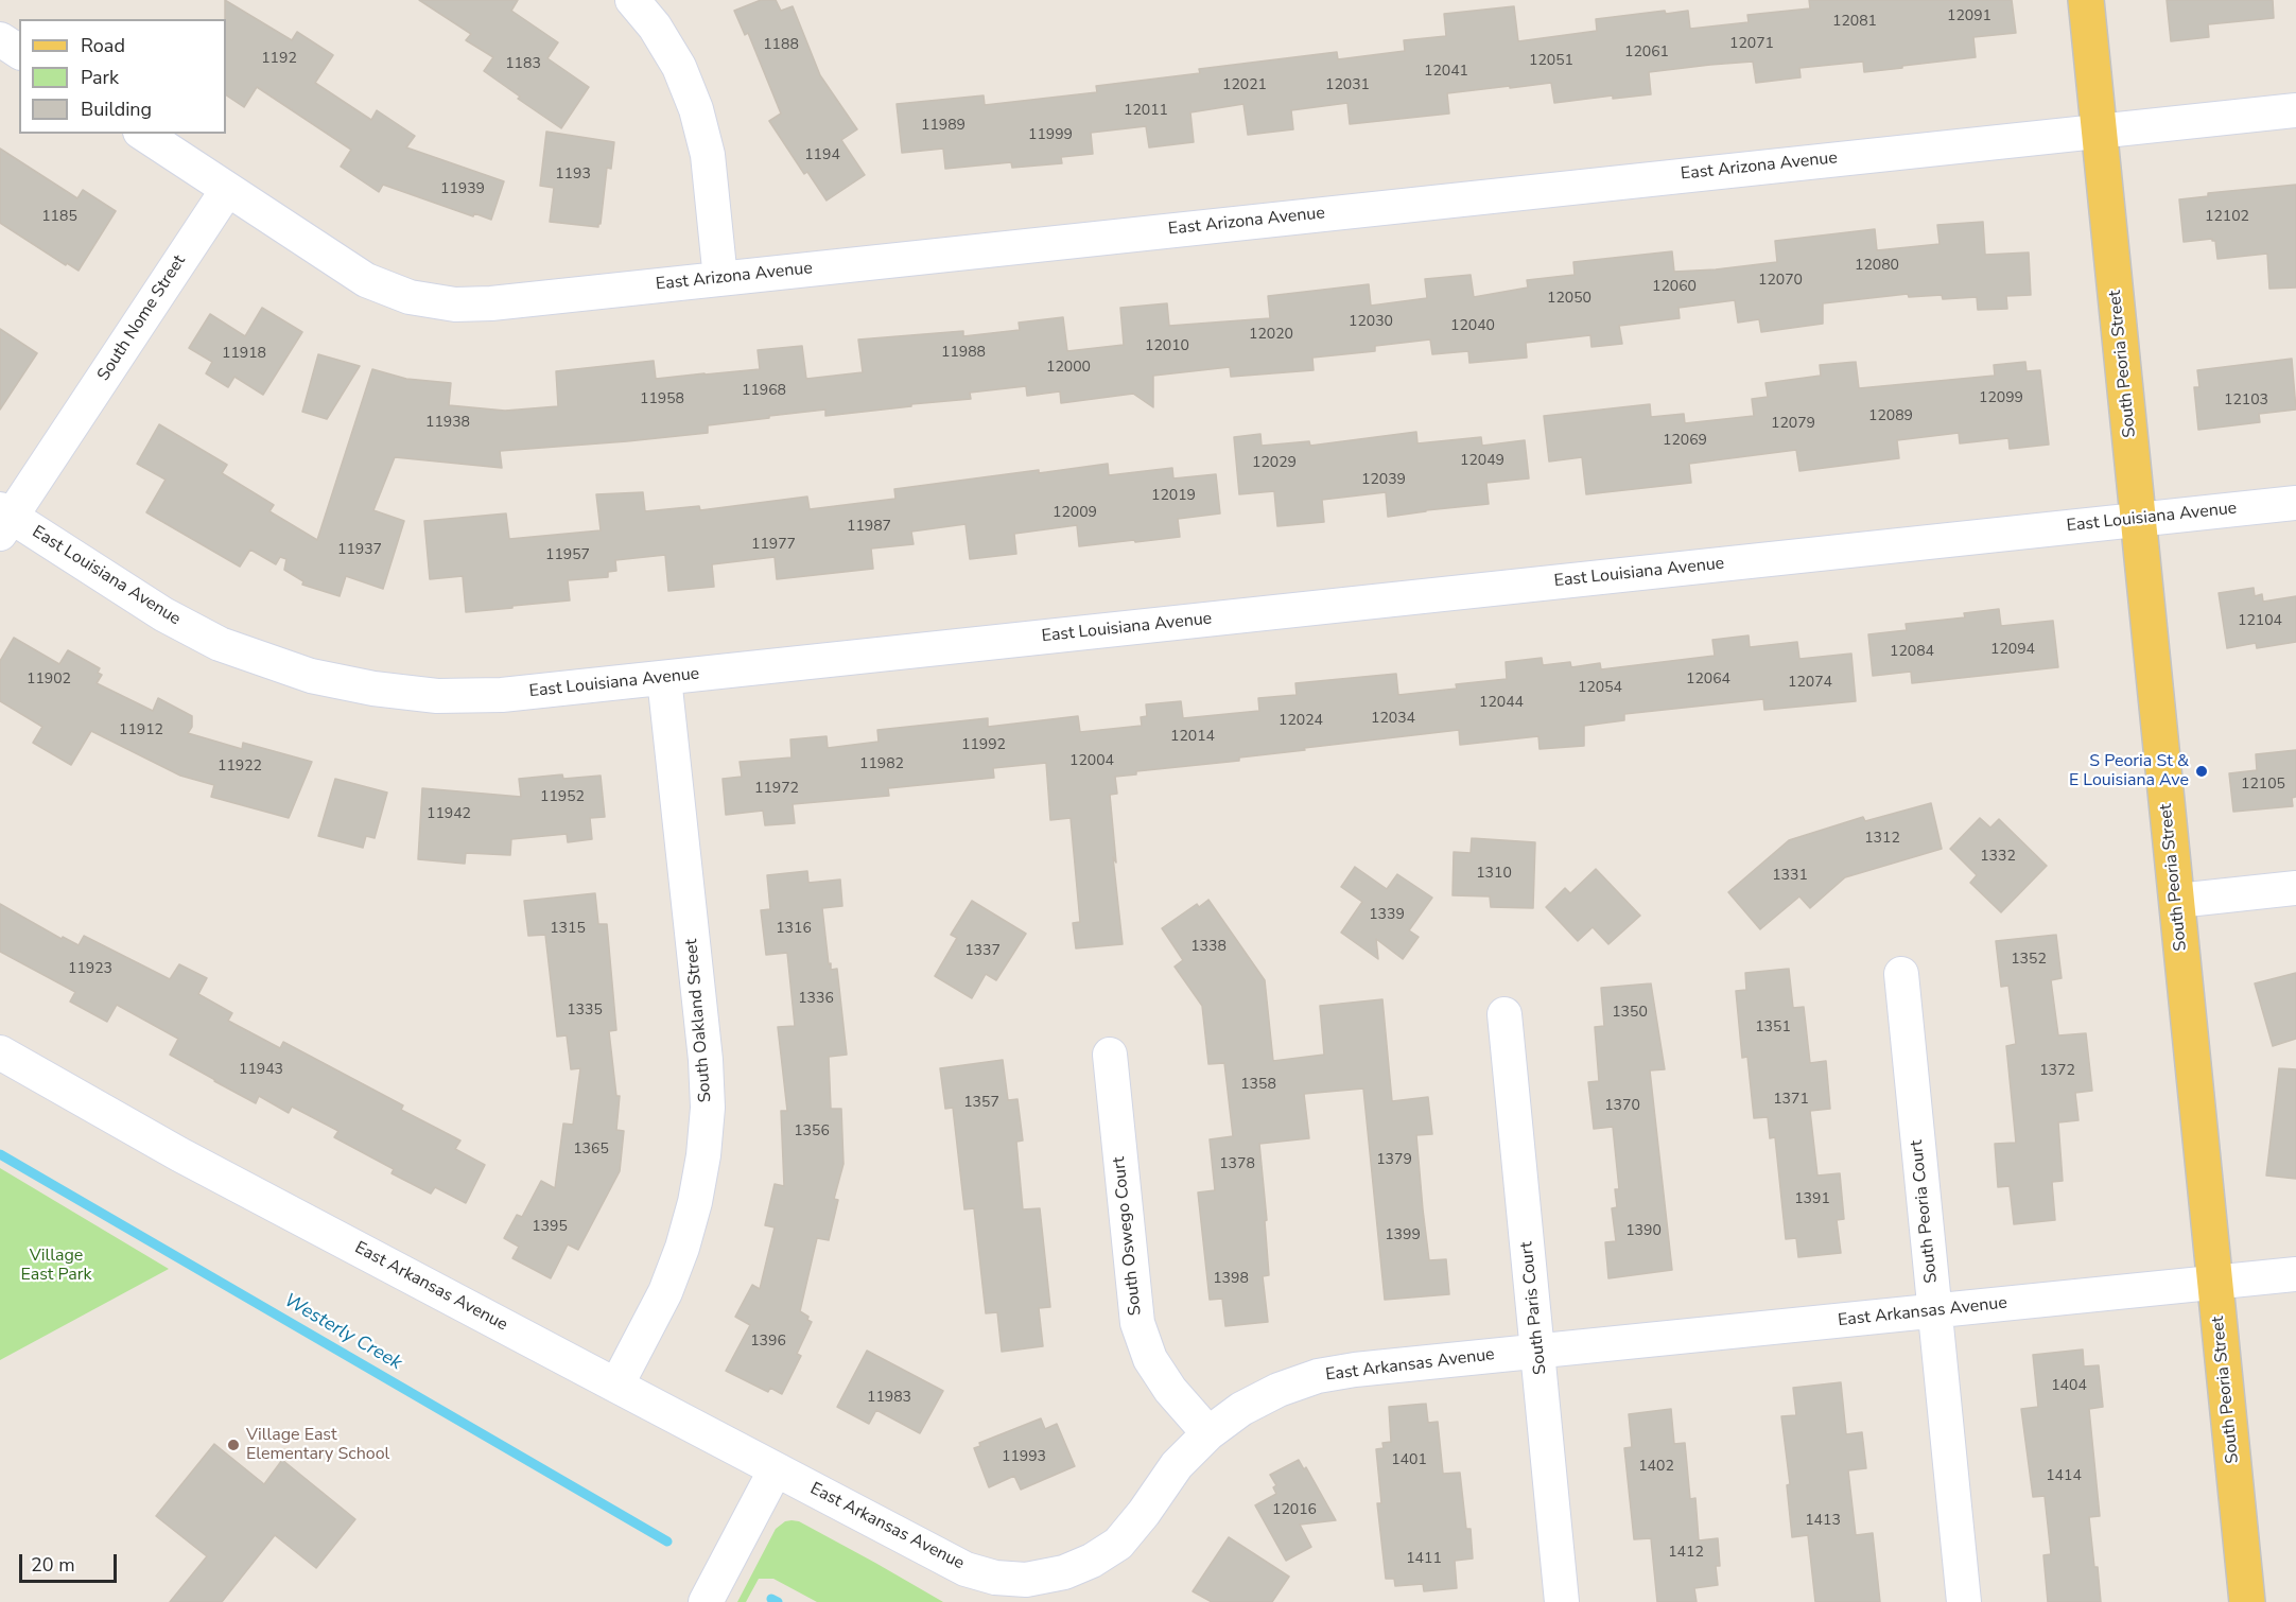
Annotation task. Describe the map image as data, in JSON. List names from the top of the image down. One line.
{"streets":{"main road":["South Peoria Street"],"street":["East Arizona Avenue","South Nome Street","East Louisiana Avenue","South Oakland Street","South Peoria Court","South Oswego Court","East Arkansas Avenue","South Paris Court"]},"crossings":[["East Arizona Avenue","South Nome Street"],["East Arizona Avenue","South Peoria Street"],["South Nome Street","East Louisiana Avenue"],["South Peoria Street","East Louisiana Avenue"],["South Peoria Street","East Arkansas Avenue"],["East Louisiana Avenue","South Oakland Street"],["South Oakland Street","East Arkansas Avenue"],["South Peoria Court","East Arkansas Avenue"],["South Oswego Court","East Arkansas Avenue"],["East Arkansas Avenue","South Paris Court"]],"water":["Westerly Creek"],"parks":["Village East Park"],"places":["S Peoria St & E Louisiana Ave","Village East Elementary School"],"house_numbers":["12091","12081","12071","1188","12061","1192","12051","1183","12041","12021","12031","12011","11989","11999","1194","1193","11939","1185","12102","12080","12070","12060","12050","12030","12040","12020","12010","11988","11918","12000","11968","12099","11958","12103","12089","11938","12079","12069","12049","12029","12039","12019","12009","11987","11977","11937","11957","12104","12094","12084","11902","12064","12074","12054","12044","12034","12024","11912","12014","11992","12004","11982","11922","12105","11972","11952","11942","1312","1332","1310","1331","1339","1315","1316","1338","1337","1352","11923","1336","1335","1350","1351","11943","1372","1358","1371","1357","1370","1356","1365","1379","1378","1391","1395","1390","1399","1398","1396","1404","11983","11993","1401","1402","1414","12016","1413","1412","1411"],"legend":["Road","Park","Building"],"scale_bar":"20 m"}
